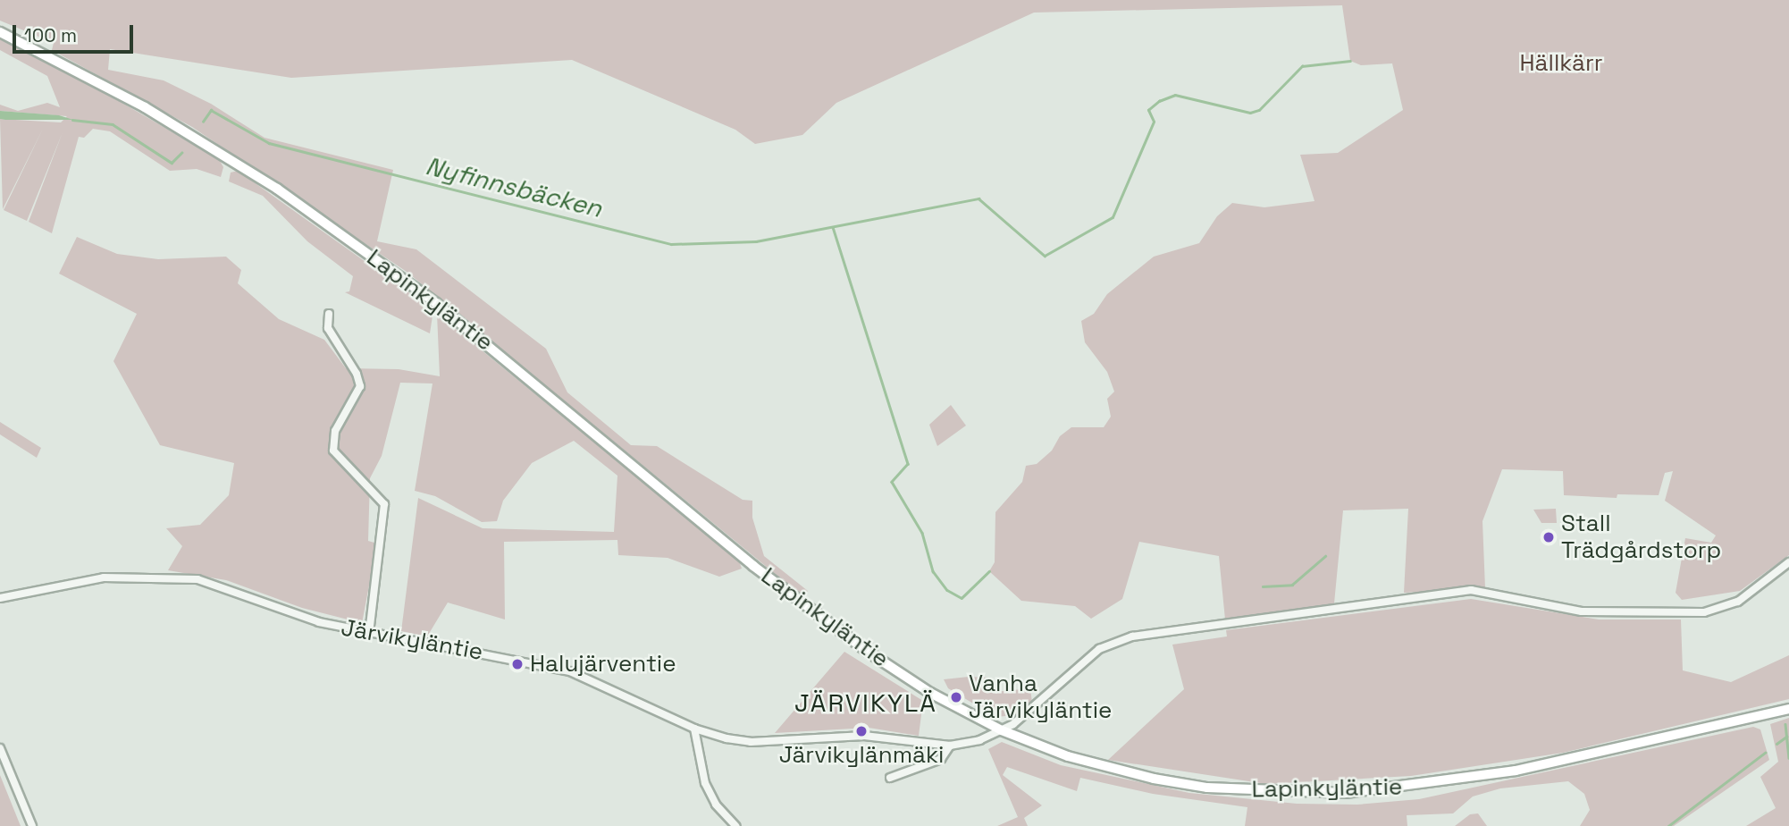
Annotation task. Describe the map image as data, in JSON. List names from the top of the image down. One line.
{"streets":{"main road":["Lapinkyläntie"],"street":["Järvikyläntie"]},"crossings":[["Lapinkyläntie","Järvikyläntie"]],"districts":["JÄRVIKYLÄ"],"water":["Nyfinnsbäcken"],"parks":["Hällkärr"],"places":["Stall Trädgårdstorp","Halujärventie","Vanha Järvikyläntie","Järvikylänmäki"],"scale_bar":"100 m"}
